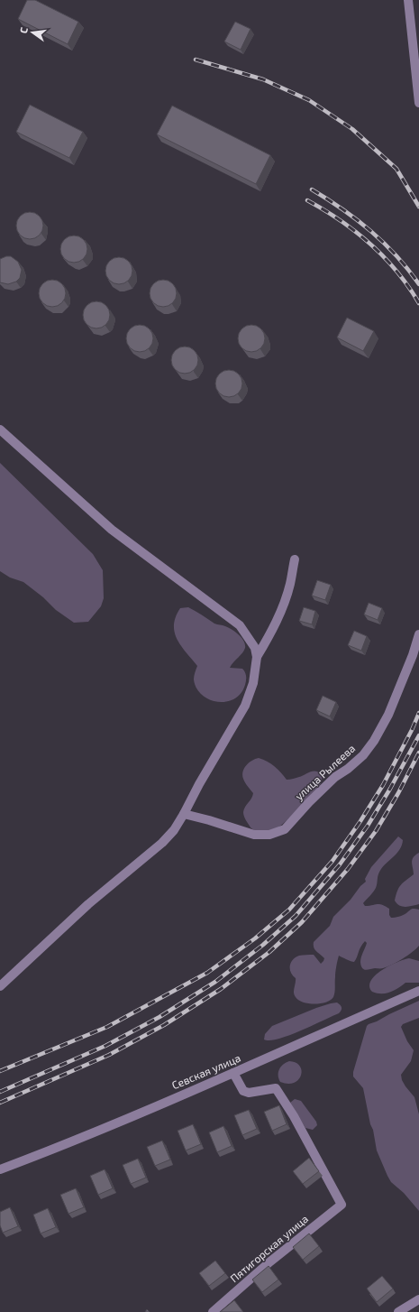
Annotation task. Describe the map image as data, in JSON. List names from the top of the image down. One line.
{"streets":{"street":["улица Рылеева","Севская улица","Пятигорская улица"]},"crossings":[["Севская улица","Пятигорская улица"]],"north":"left"}
